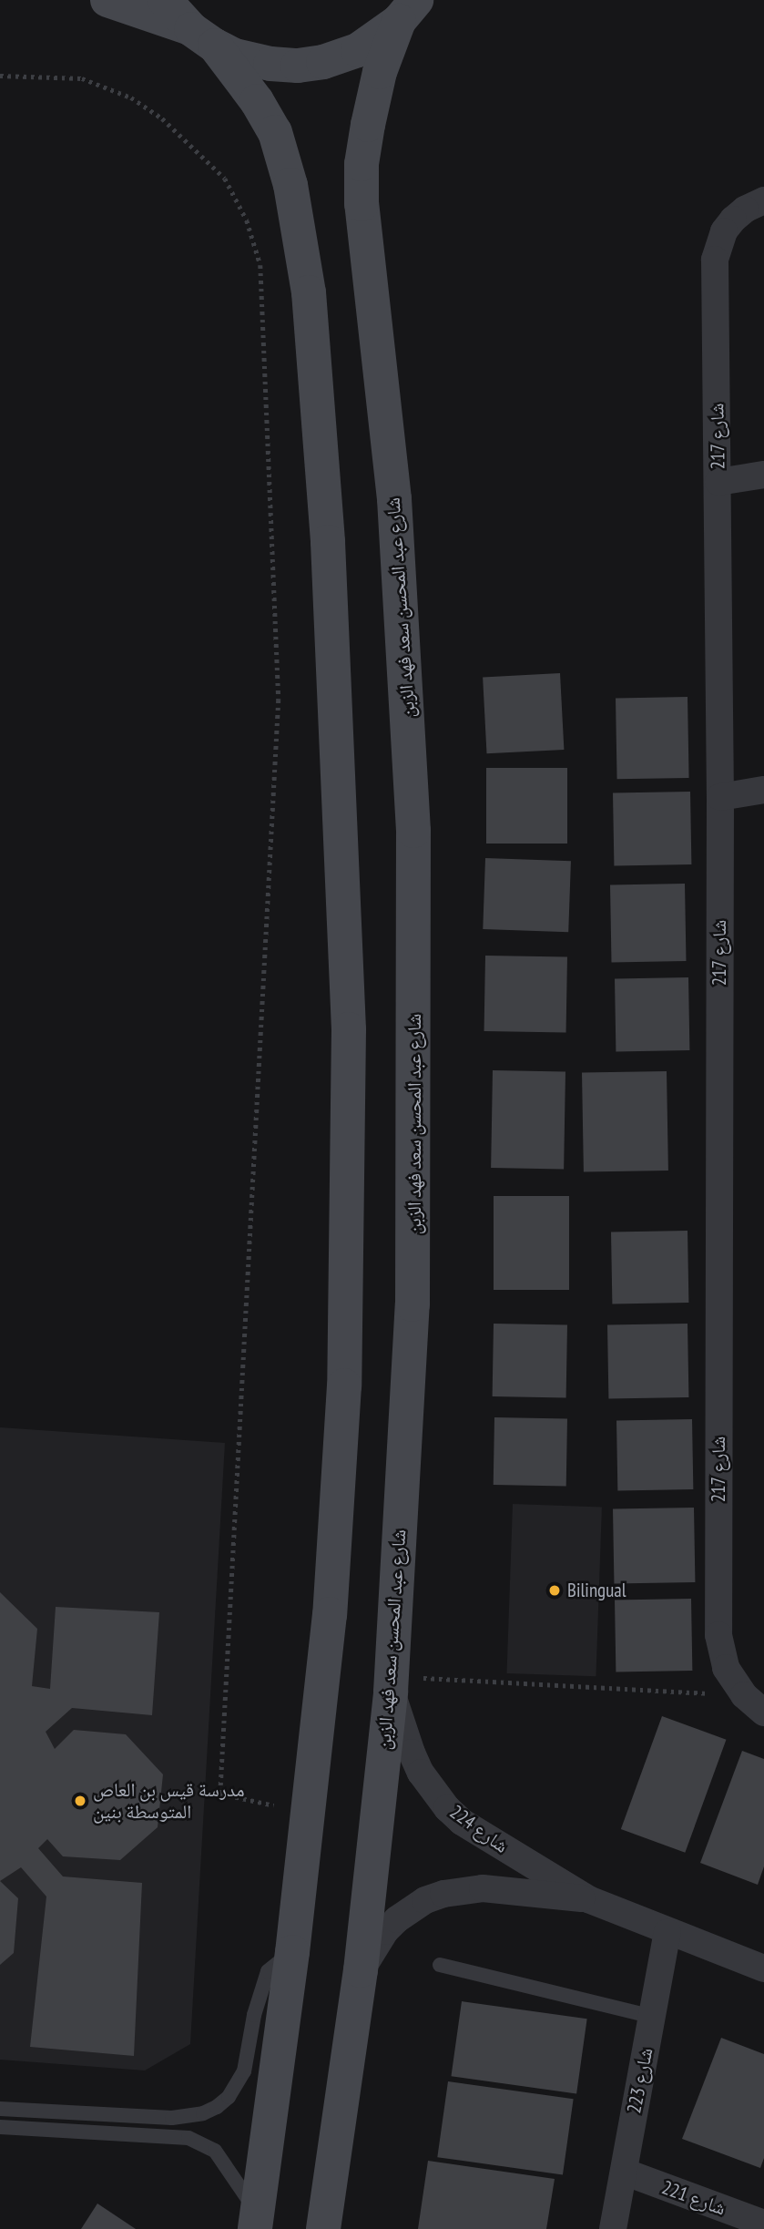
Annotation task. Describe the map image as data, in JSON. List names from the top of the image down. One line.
{"streets":{"street":["شارع 217","شارع عبد المحسن سعد فهد الزبن","شارع 224","شارع 223","شارع 221"]},"crossings":[["شارع عبد المحسن سعد فهد الزبن","شارع 224"],["شارع 224","شارع 223"],["شارع 223","شارع 221"]],"places":["Bilingual","مدرسة قيس بن العاص المتوسطة بنين"]}
